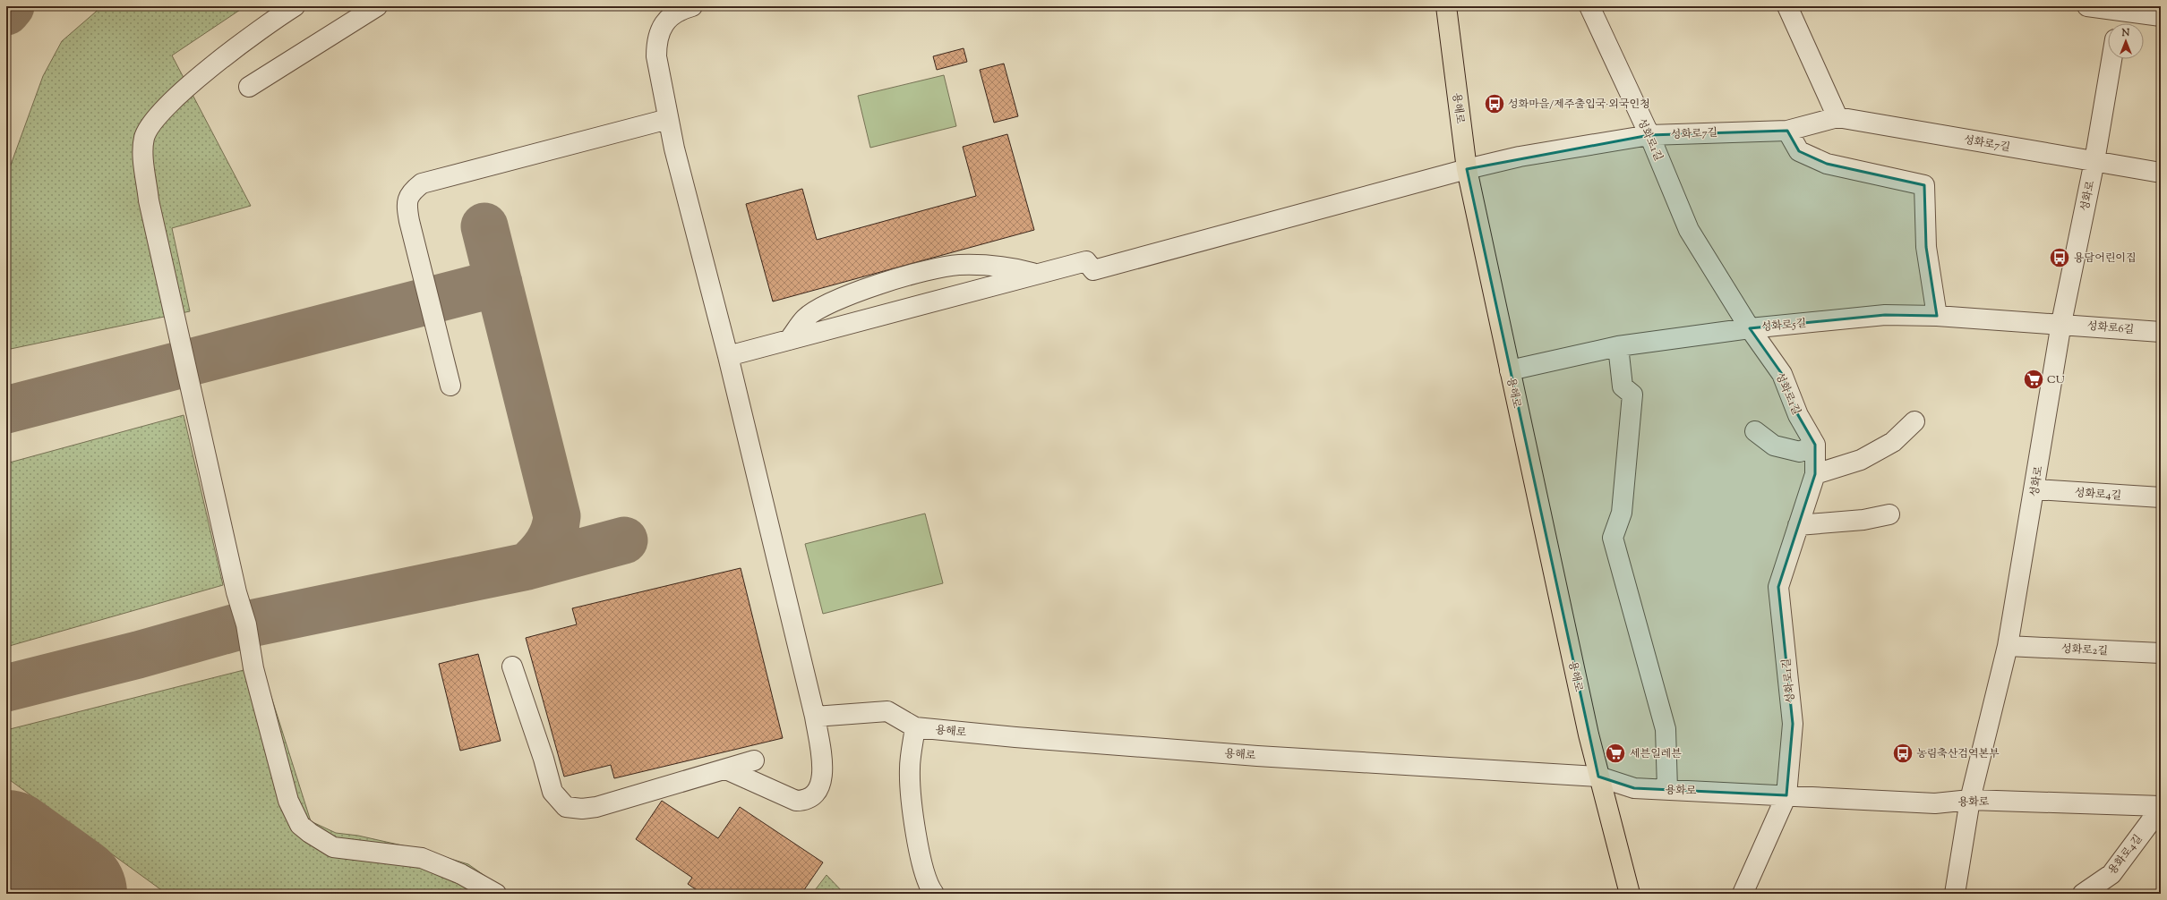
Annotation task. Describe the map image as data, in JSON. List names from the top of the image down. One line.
{"streets":{"main road":["용해로"],"street":["성화로7길","성화로1길","성화로","성화로5길","성화로6길","성화로4길","성화로2길","용화로","용화로4길"]},"crossings":[["용해로","성화로7길"],["용해로","성화로5길"],["용해로","용화로"],["성화로7길","성화로1길"],["성화로7길","성화로"],["성화로1길","성화로5길"],["성화로1길","용화로"],["성화로","성화로5길"],["성화로","성화로6길"],["성화로","성화로4길"],["성화로","성화로2길"],["성화로","용화로"],["성화로5길","성화로6길"],["용화로","용화로4길"]],"places":{"bus stop":["성화마을/제주출입국·외국인청","용담어린이집","농림축산검역본부"],"supermarket":["CU","세븐일레븐"]},"north":"top"}
